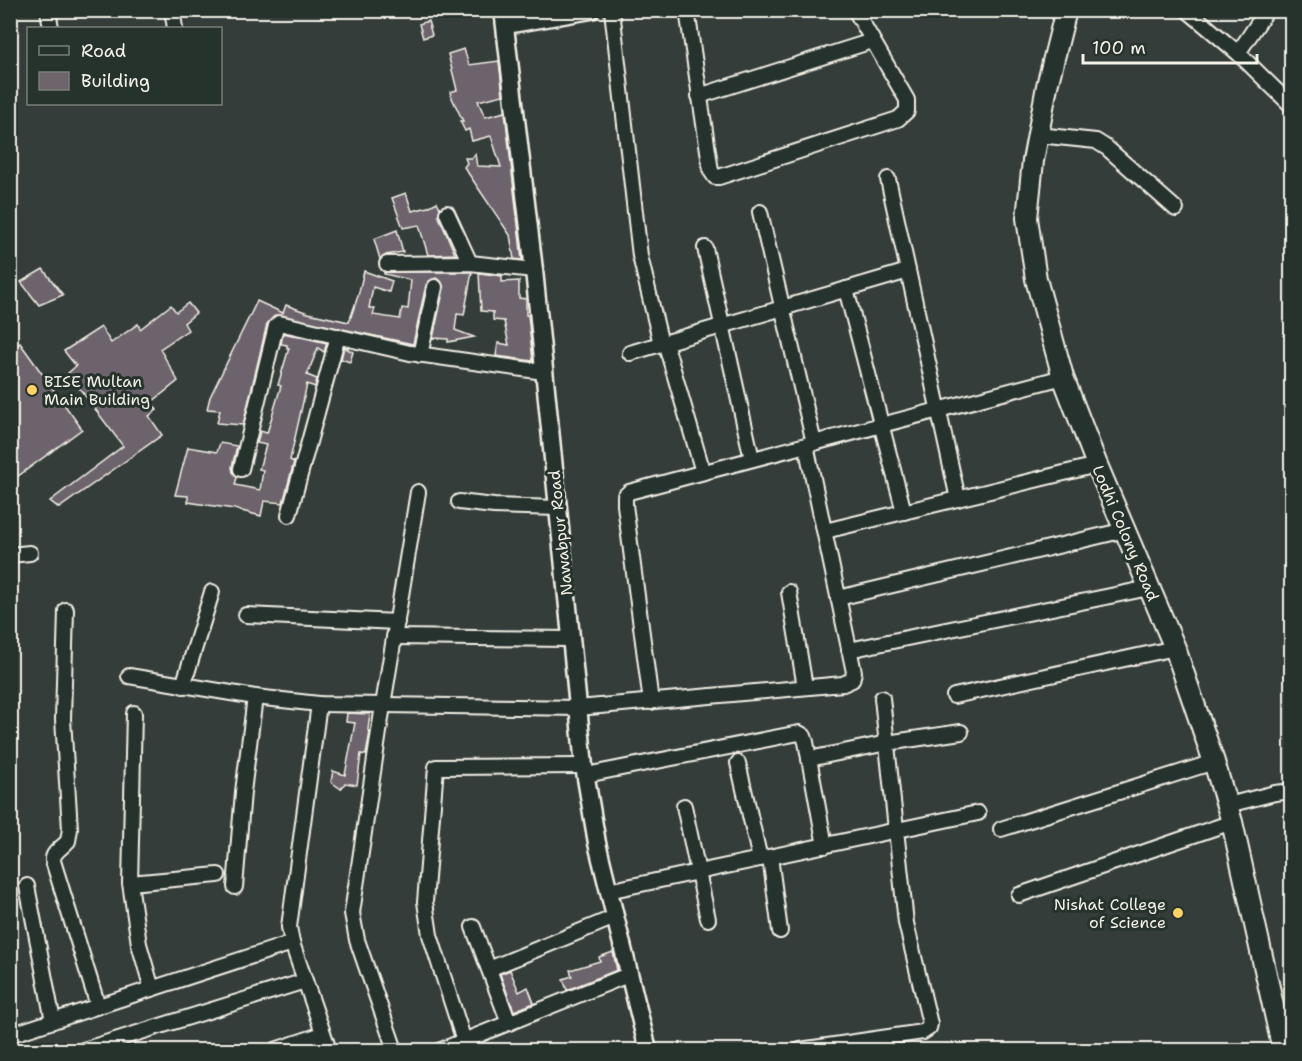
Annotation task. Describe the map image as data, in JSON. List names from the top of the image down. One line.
{"streets":{"main road":["Lodhi Colony Road"],"street":["Nawabpur Road"]},"places":["BISE Multan Main Building","Nishat College of Science"],"legend":["Road","Building"],"scale_bar":"100 m"}
